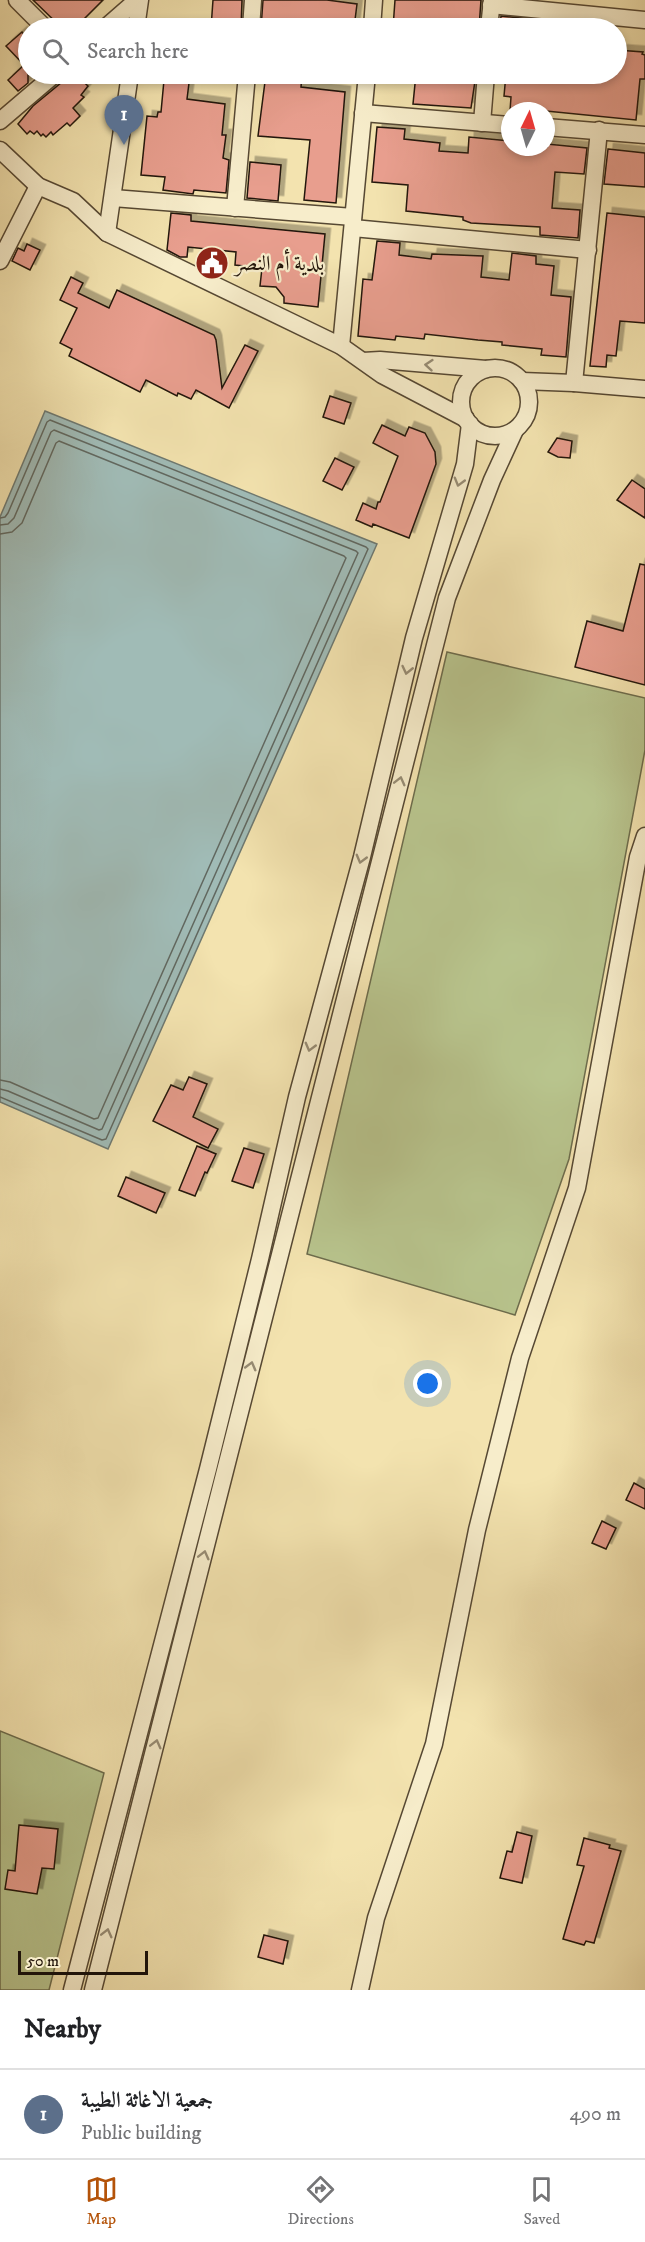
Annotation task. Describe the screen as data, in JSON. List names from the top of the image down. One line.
{"places":{"public building":["بلدية أم النصر"]},"scale_bar":"50 m","north":"top","page":{"search":"Search here","pins":"1","scale":"50 m","heading":"Nearby","list":[{"mark":"1","name":"جمعية الاغاثة الطيبة","note":"Public building","value":"490 m"}],"nav":["Map","Directions","Saved"]}}
